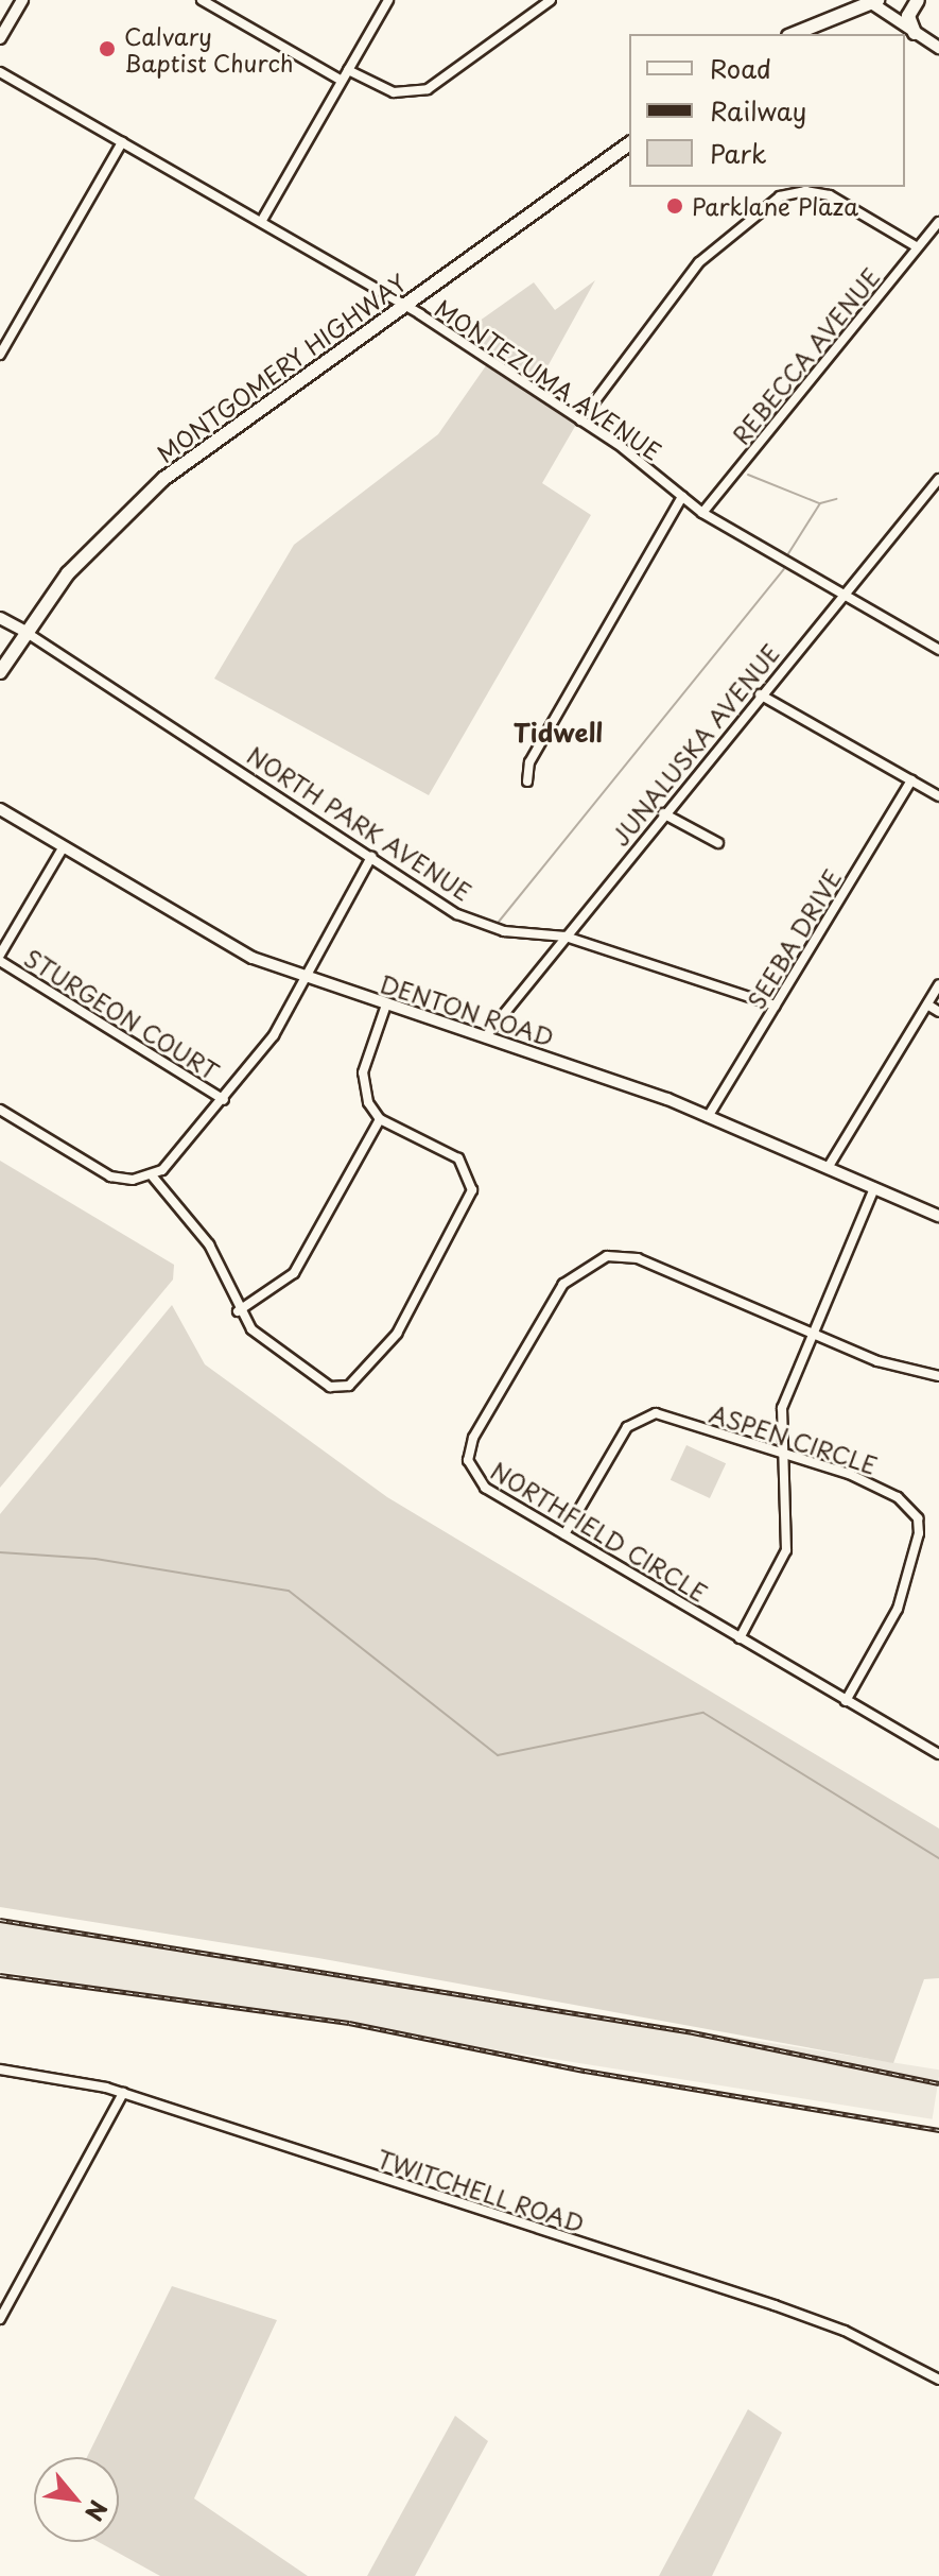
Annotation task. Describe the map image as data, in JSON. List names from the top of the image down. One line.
{"streets":{"main road":["MONTGOMERY HIGHWAY"],"street":["REBECCA AVENUE","MONTEZUMA AVENUE","JUNALUSKA AVENUE","NORTH PARK AVENUE","SEEBA DRIVE","DENTON ROAD","STURGEON COURT","ASPEN CIRCLE","NORTHFIELD CIRCLE","TWITCHELL ROAD"]},"crossings":[["REBECCA AVENUE","MONTEZUMA AVENUE"],["MONTGOMERY HIGHWAY","MONTEZUMA AVENUE"],["MONTGOMERY HIGHWAY","NORTH PARK AVENUE"],["MONTEZUMA AVENUE","JUNALUSKA AVENUE"],["JUNALUSKA AVENUE","NORTH PARK AVENUE"],["JUNALUSKA AVENUE","DENTON ROAD"],["NORTH PARK AVENUE","SEEBA DRIVE"],["SEEBA DRIVE","DENTON ROAD"],["ASPEN CIRCLE","NORTHFIELD CIRCLE"]],"districts":["Tidwell"],"places":["Calvary Baptist Church","Parklane Plaza"],"legend":["Road","Railway","Park"],"north":"bottom right"}
